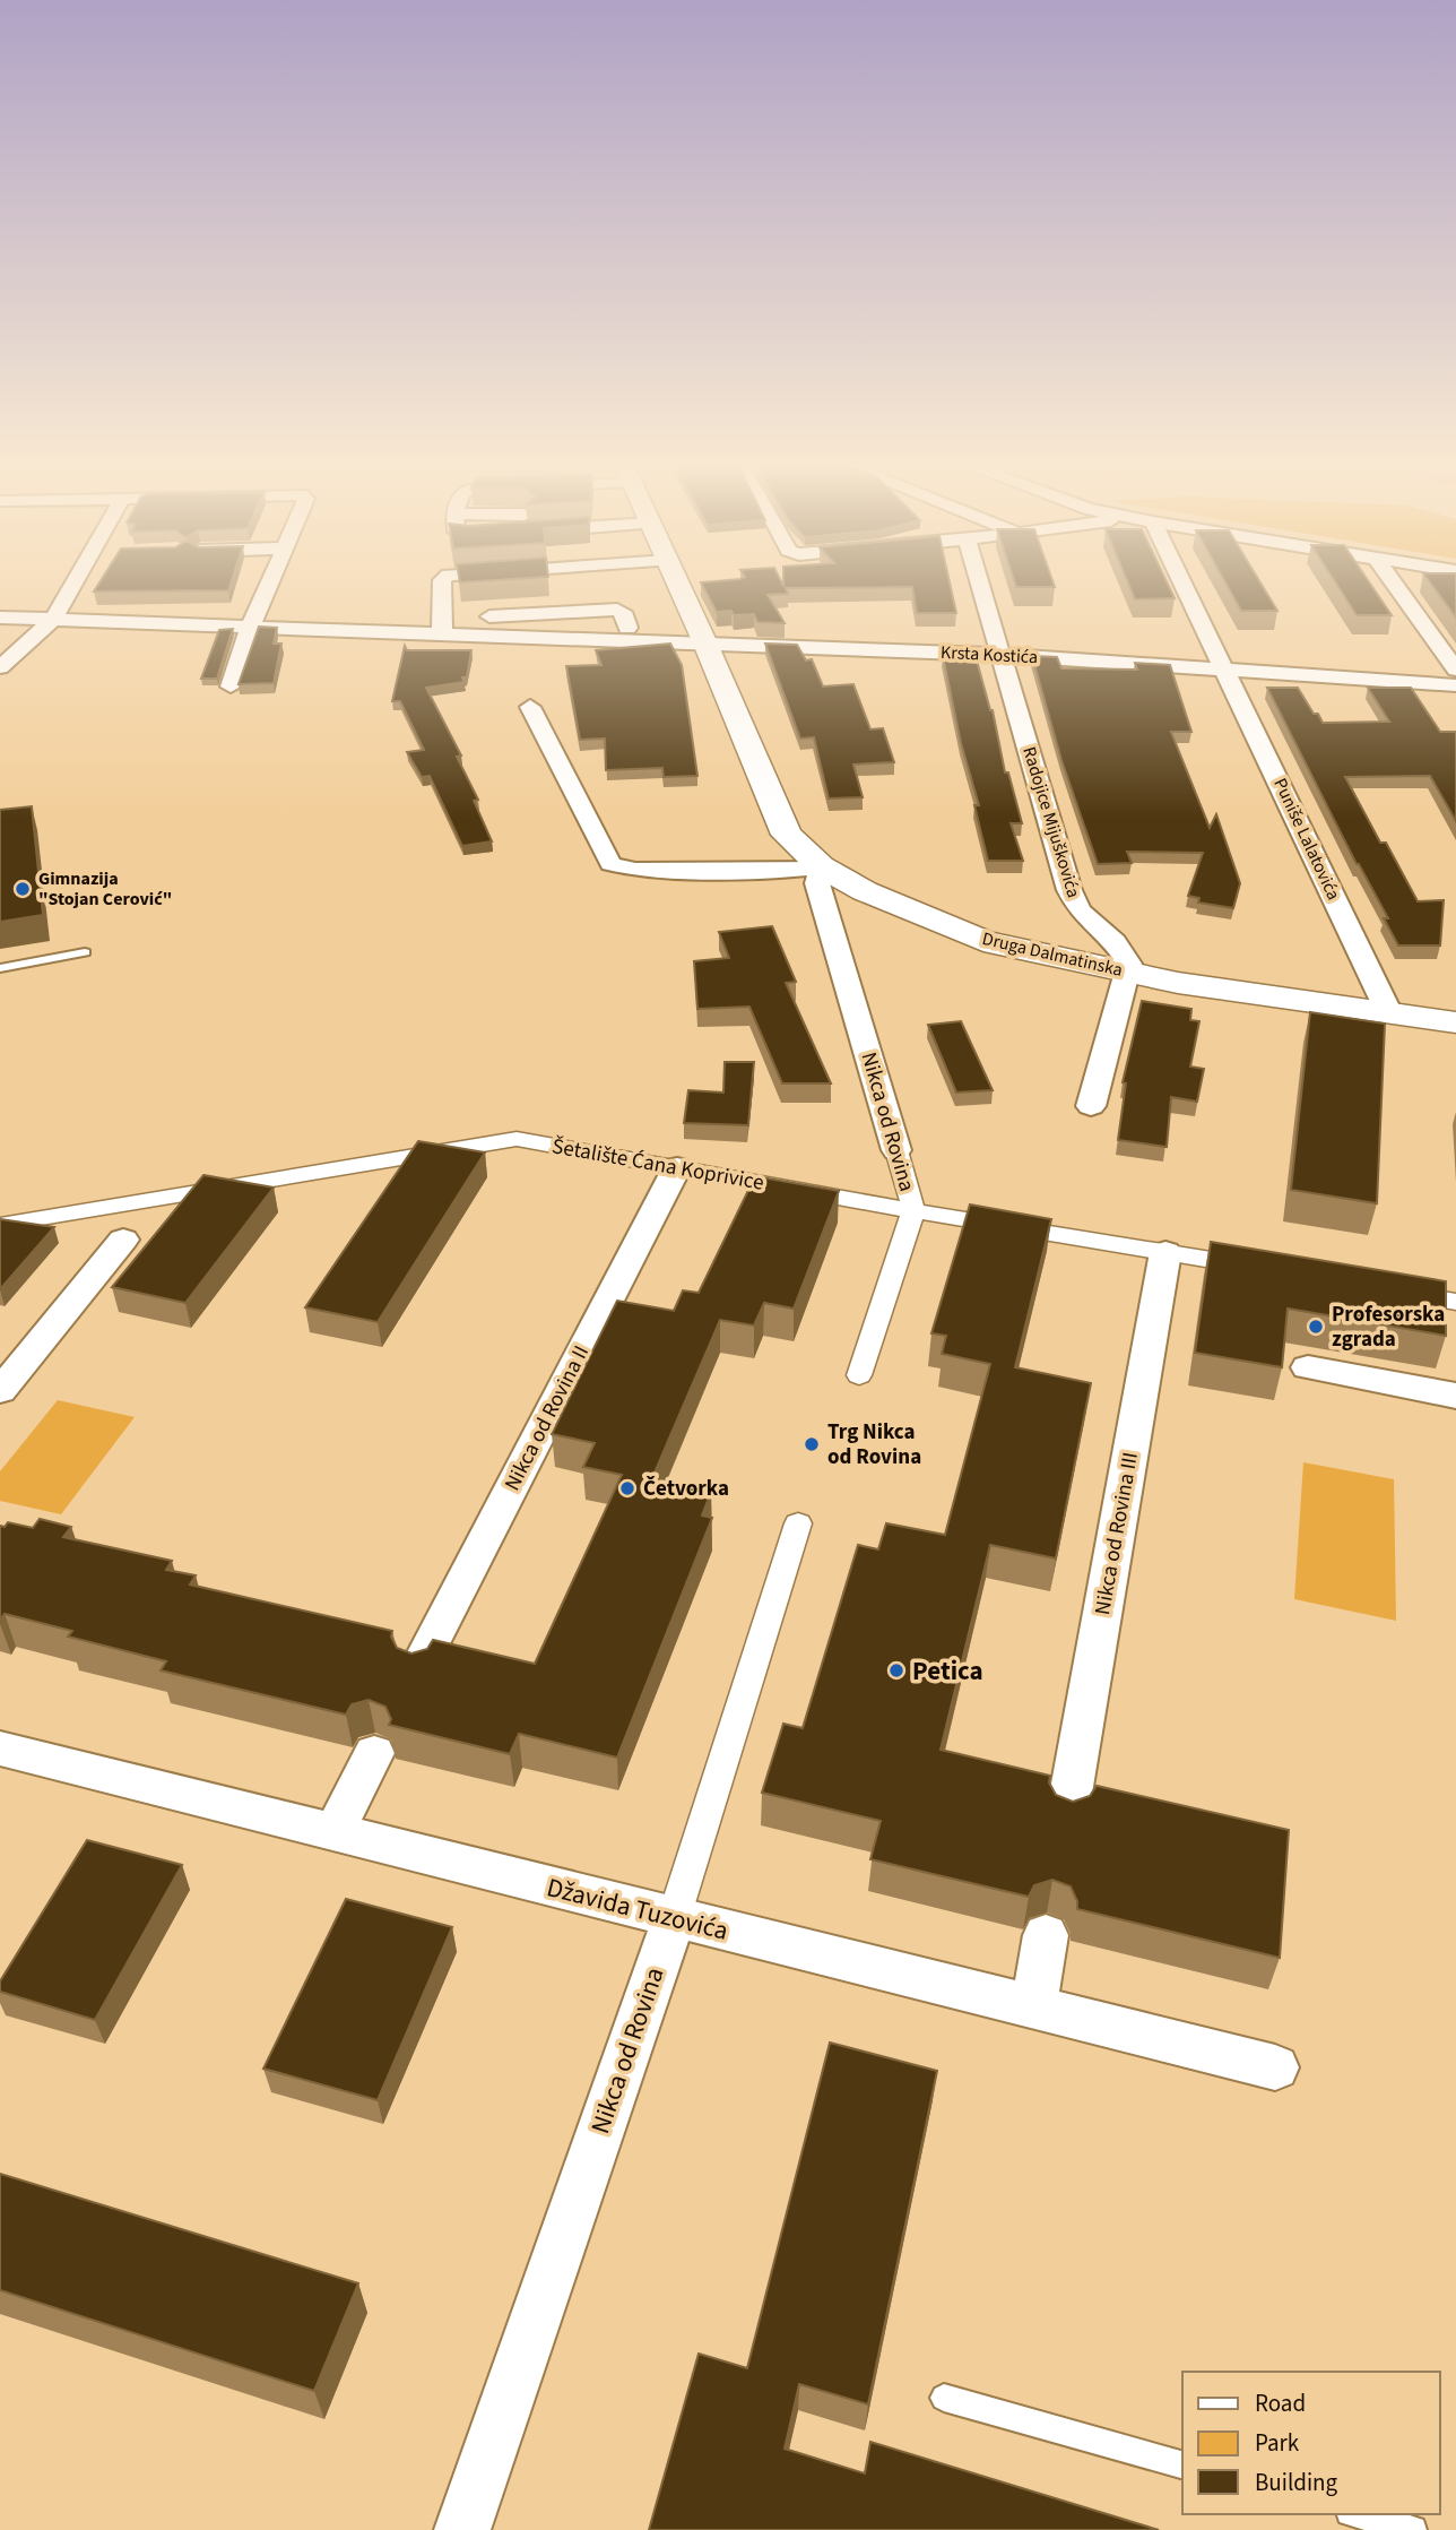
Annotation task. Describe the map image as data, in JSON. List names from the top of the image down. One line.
{"streets":{"street":["Krsta Kostića","Radojice Mijuškovića","Puniše Lalatovića","Druga Dalmatinska","Nikca od Rovina","Šetalište Ćana Koprivice","Nikca od Rovina II","Nikca od Rovina III","Džavida Tuzovića"]},"crossings":[["Krsta Kostića","Radojice Mijuškovića"],["Krsta Kostića","Puniše Lalatovića"],["Krsta Kostića","Druga Dalmatinska"],["Radojice Mijuškovića","Druga Dalmatinska"],["Puniše Lalatovića","Druga Dalmatinska"],["Druga Dalmatinska","Nikca od Rovina"],["Nikca od Rovina","Šetalište Ćana Koprivice"],["Nikca od Rovina","Džavida Tuzovića"],["Šetalište Ćana Koprivice","Nikca od Rovina II"],["Šetalište Ćana Koprivice","Nikca od Rovina III"]],"places":["Gimnazija \"Stojan Cerović\"","Profesorska zgrada","Trg Nikca od Rovina","Četvorka","Petica"],"legend":["Road","Park","Building"]}
